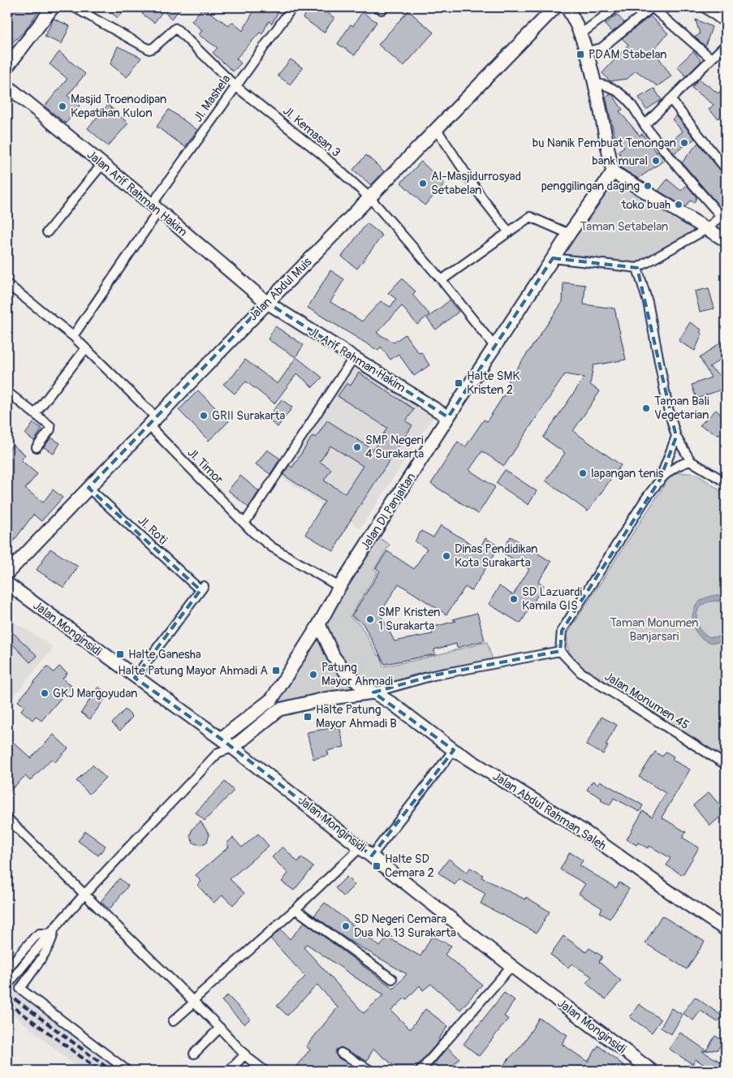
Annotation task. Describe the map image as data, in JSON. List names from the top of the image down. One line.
{"streets":{"main road":["Jalan Arif Rahman Hakim","Jalan Abdul Muis","Jl. Arif Rahman Hakim","Jalan DI Panjaitan","Jalan Monginsidi","Jalan Abdul Rahman Saleh"],"street":["Jl. Mashela","Jl. Kemasan 3","Jl. Timor","Jl. Roti","Jalan Monumen 45"]},"crossings":[["Jl. Mashela","Jl. Kemasan 3"],["Jl. Mashela","Jalan Arif Rahman Hakim"],["Jl. Mashela","Jl. Timor"],["Jl. Kemasan 3","Jalan Abdul Muis"],["Jl. Kemasan 3","Jalan DI Panjaitan"],["Jalan Arif Rahman Hakim","Jalan Abdul Muis"],["Jalan Arif Rahman Hakim","Jl. Arif Rahman Hakim"],["Jalan Abdul Muis","Jl. Arif Rahman Hakim"],["Jalan Abdul Muis","Jl. Timor"],["Jalan Abdul Muis","Jl. Roti"],["Jl. Arif Rahman Hakim","Jalan DI Panjaitan"],["Jl. Timor","Jalan DI Panjaitan"],["Jalan DI Panjaitan","Jalan Monginsidi"],["Jalan DI Panjaitan","Jalan Abdul Rahman Saleh"],["Jl. Roti","Jalan Monginsidi"]],"parks":["Taman Setabelan","Taman Monumen Banjarsari"],"places":{"transit":["PDAM Stabelan","Halte SMK Kristen 2","Halte Ganesha","Halte Patung Mayor Ahmadi A","Halte Patung Mayor Ahmadi B","Halte SD Cemara 2"],"other":["Masjid Troenodipan Kepatihan Kulon","bu Nanik Pembuat Tenongan","bank mural","Al-Masjidurrosyad Setabelan","penggilingan daging","toko buah","Taman Bali Vegetarian","GRII Surakarta","SMP Negeri 4 Surakarta","lapangan tenis","Dinas Pendidikan Kota Surakarta","SD Lazuardi Kamila GIS","SMP Kristen 1 Surakarta","Patung Mayor Ahmadi","GKJ Margoyudan","SD Negeri Cemara Dua No.13 Surakarta"]}}
